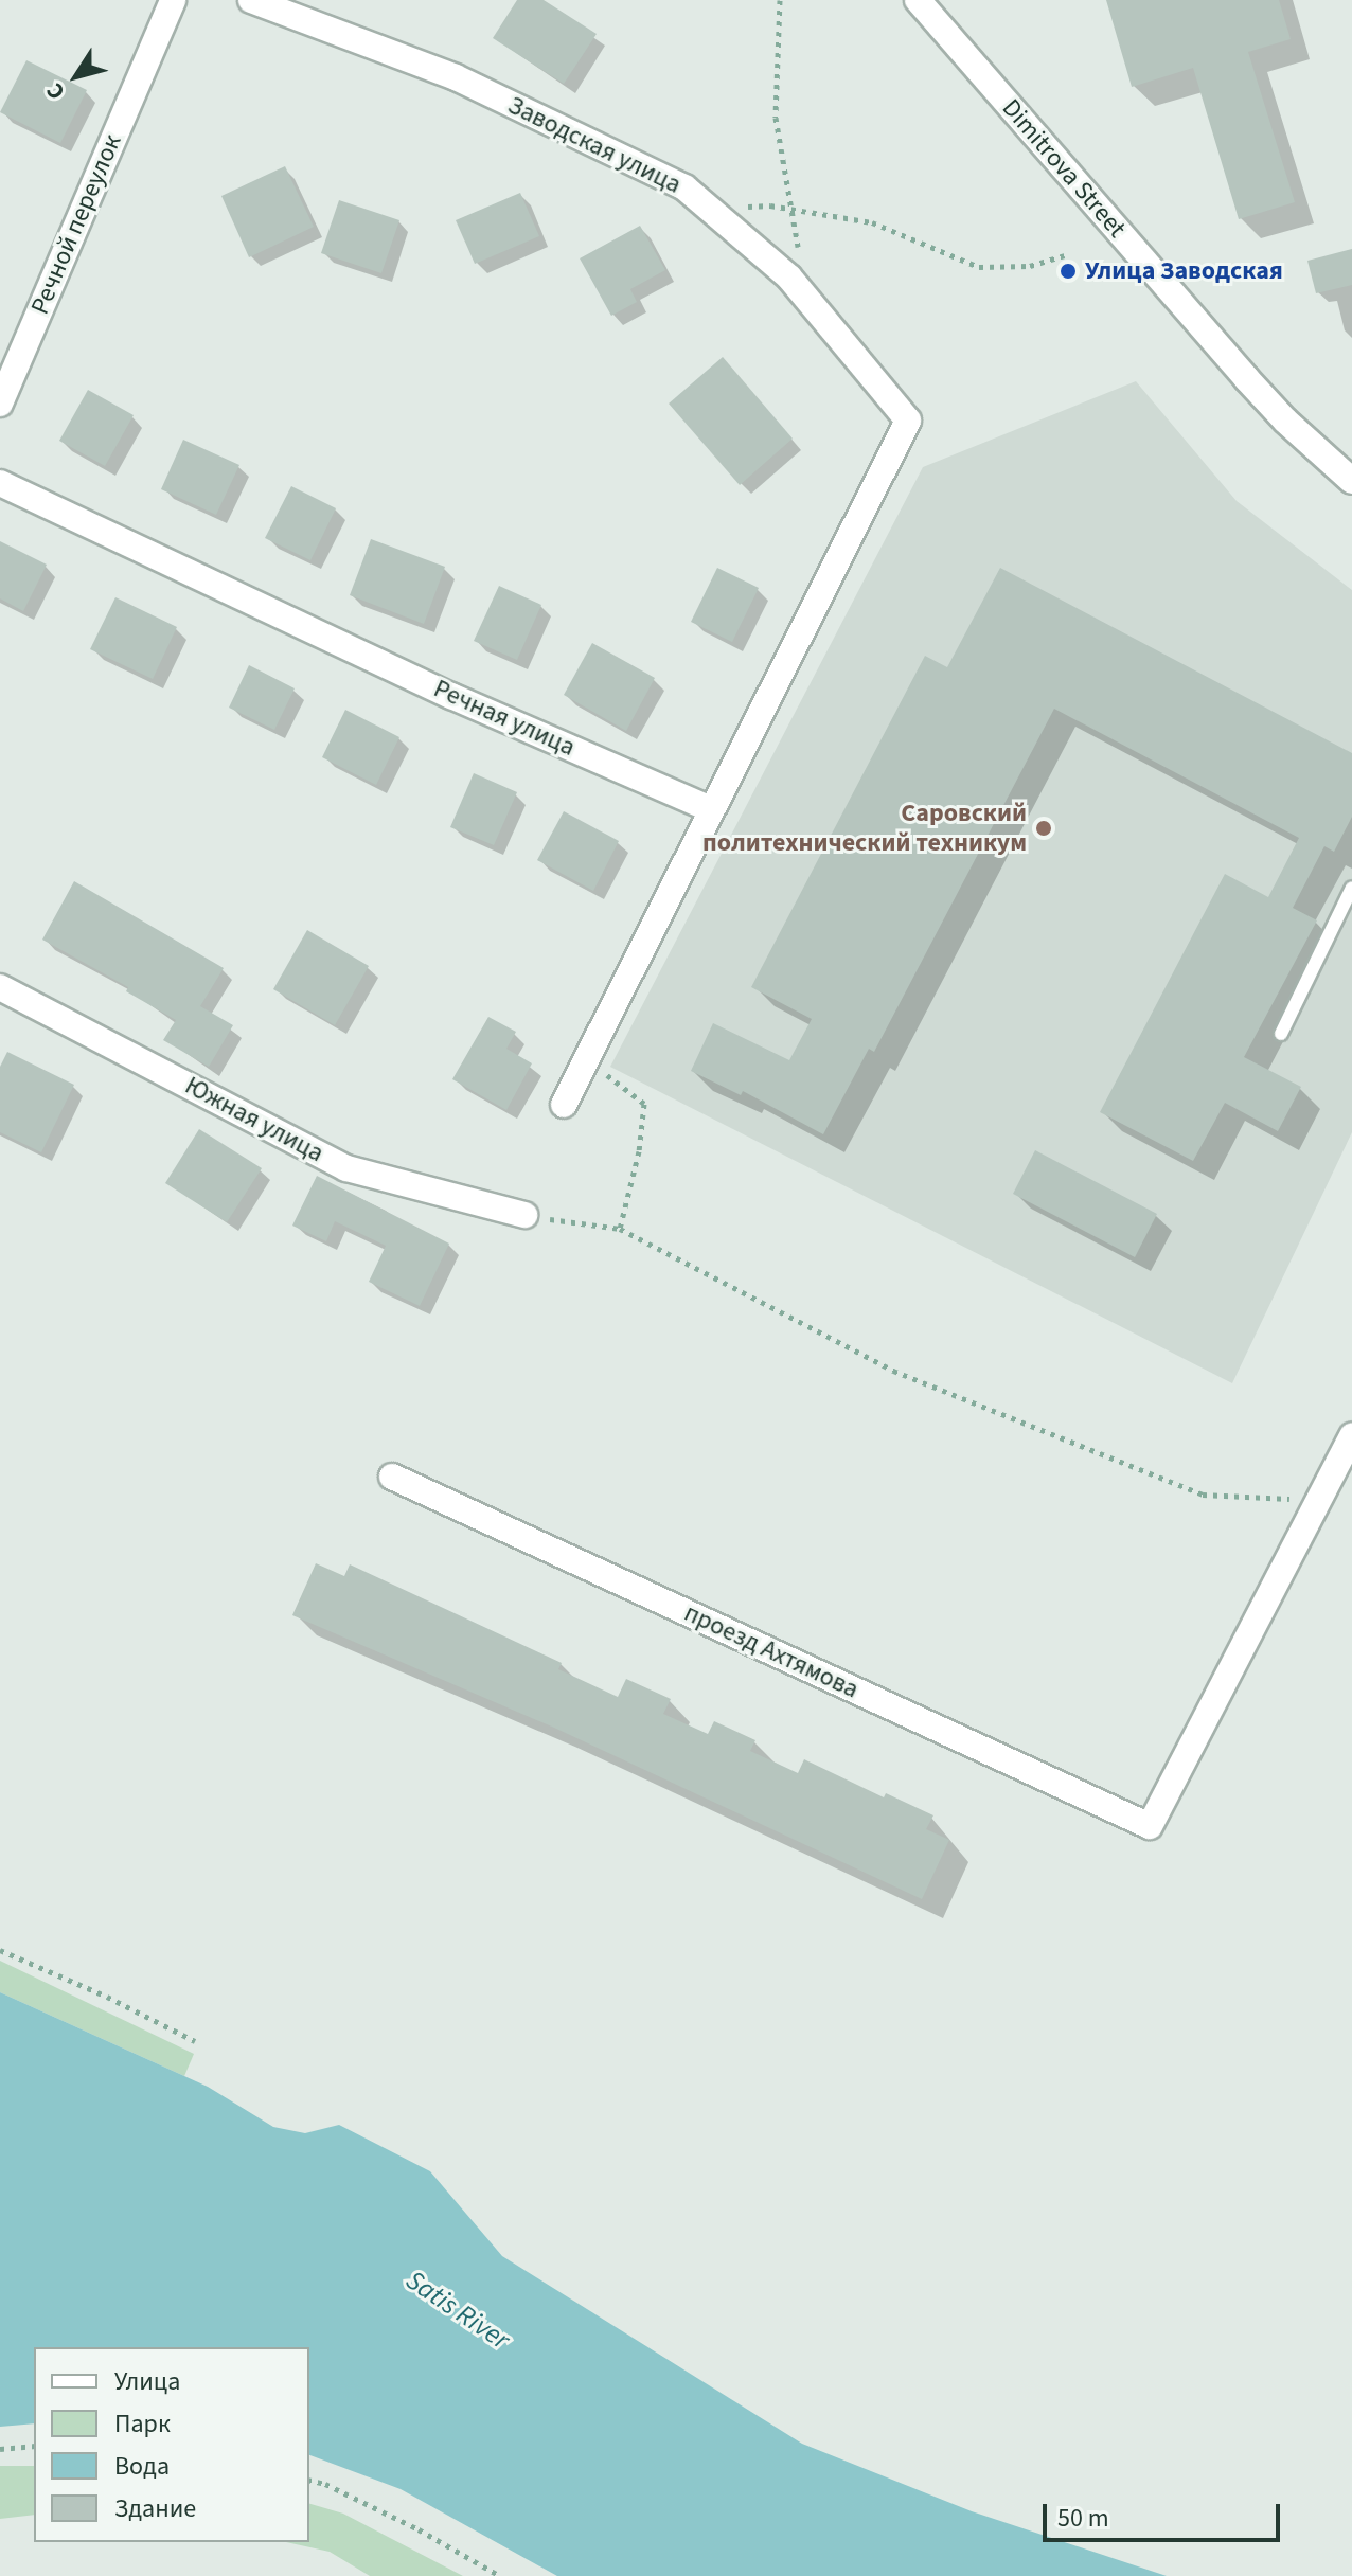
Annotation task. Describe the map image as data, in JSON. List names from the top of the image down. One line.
{"streets":{"street":["Заводская улица","Dimitrova Street","Речной переулок","Речная улица","Южная улица","проезд Ахтямова"]},"crossings":[["Заводская улица","Речная улица"]],"water":["Satis River"],"places":["Улица Заводская","Саровский политехнический техникум"],"legend":["Улица","Парк","Вода","Здание"],"scale_bar":"50 m","north":"bottom left"}
